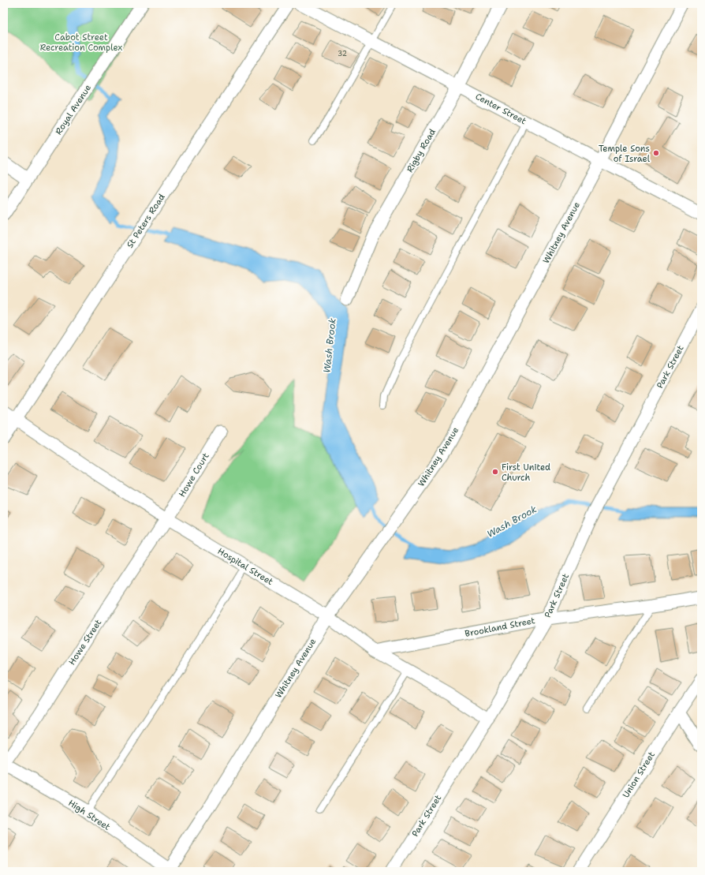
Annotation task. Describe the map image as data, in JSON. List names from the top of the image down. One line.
{"streets":{"street":["Center Street","Royal Avenue","Rigby Road","St Peters Road","Whitney Avenue","Park Street","Howe Court","Hospital Street","Brookland Street","Howe Street","Union Street","High Street"]},"crossings":[["Center Street","Rigby Road"],["Center Street","Whitney Avenue"],["St Peters Road","Hospital Street"],["Whitney Avenue","Hospital Street"],["Whitney Avenue","High Street"],["Park Street","Hospital Street"],["Park Street","Brookland Street"],["Howe Court","Hospital Street"],["Howe Court","Howe Street"],["Hospital Street","Brookland Street"],["Hospital Street","Howe Street"],["Howe Street","High Street"]],"water":["Wash Brook"],"parks":["Cabot Street Recreation Complex"],"places":["Temple Sons of Israel","First United Church"],"house_numbers":["32"]}
